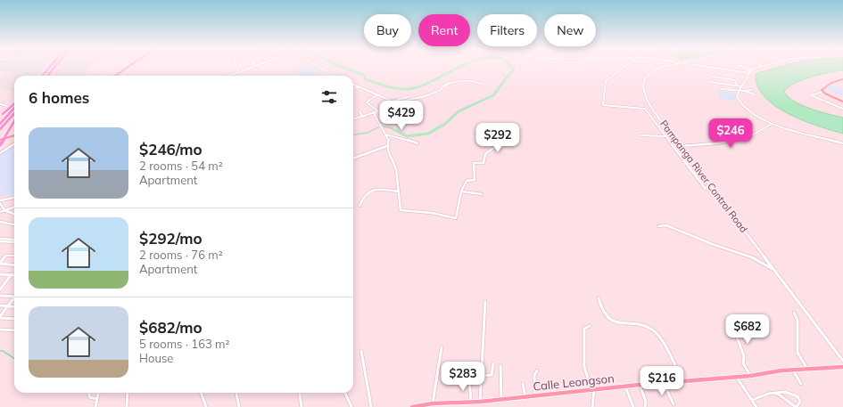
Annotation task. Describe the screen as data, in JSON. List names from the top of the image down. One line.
{"streets":{"main road":["Calle Leongson"],"street":["Pampanga River Control Road"]},"page":{"chip":["Buy","Rent","Filters","New"],"heading":"6 homes","price":["$429","$246","$292","$682","$283","$216"],"list":[{"name":"$246/mo","note":"2 rooms · 54 m² · Apartment"},{"name":"$292/mo","note":"2 rooms · 76 m² · Apartment"},{"name":"$682/mo","note":"5 rooms · 163 m² · House"}]}}
